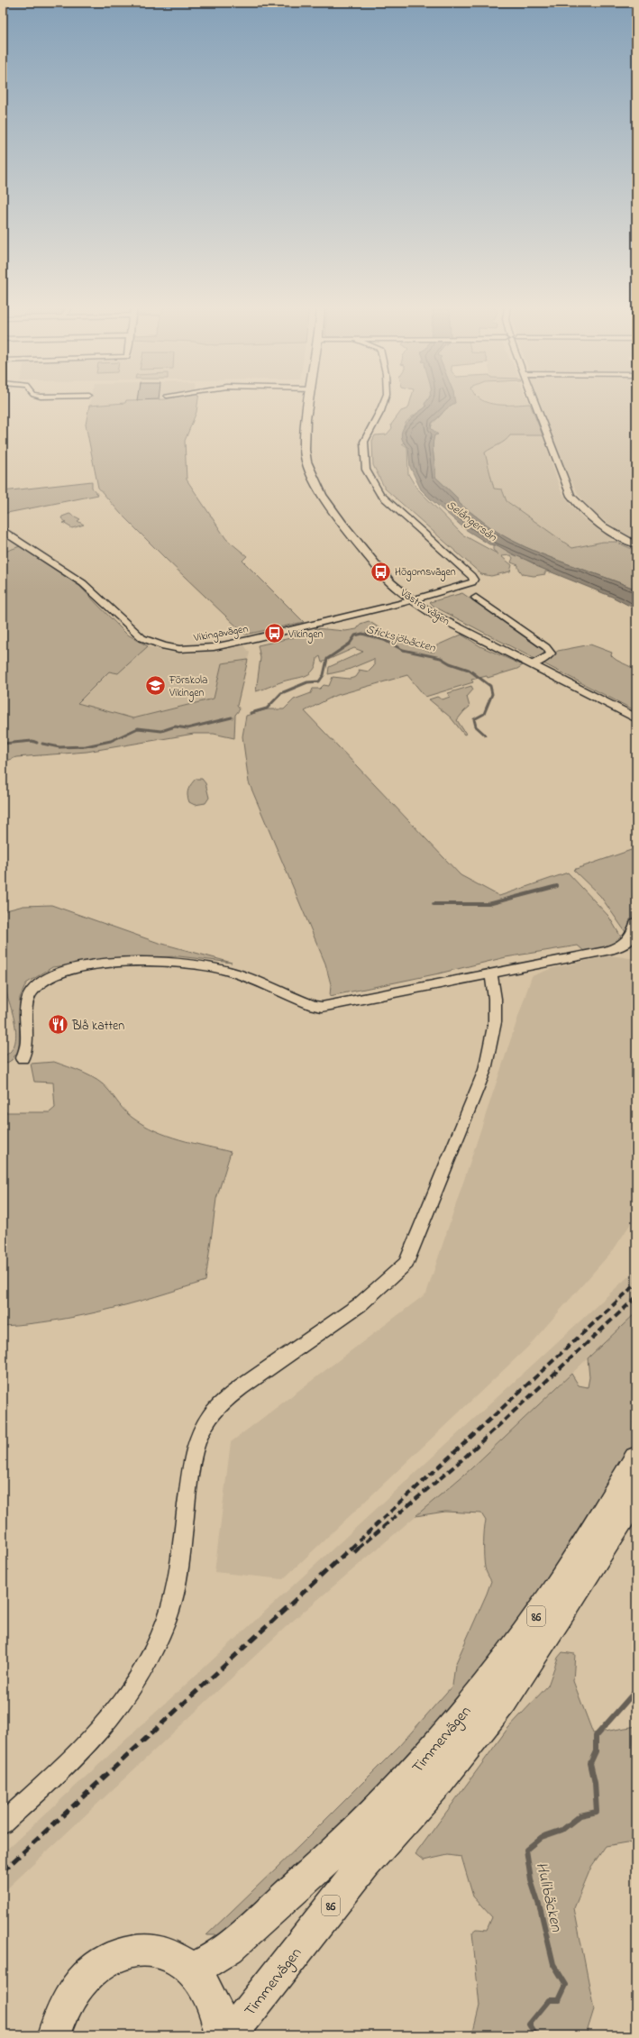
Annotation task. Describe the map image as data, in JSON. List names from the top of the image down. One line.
{"streets":{"main road":["86","Timmervägen"],"street":["Västra vägen","Vikingavägen"]},"crossings":[["Västra vägen","Vikingavägen"]],"water":["Selångersån","Sticksjöbäcken","Hulibäcken"],"places":{"bus stop":["Högomsvägen","Vikingen"],"school or university":["Förskola Vikingen"],"restaurant":["Blå katten"]}}
